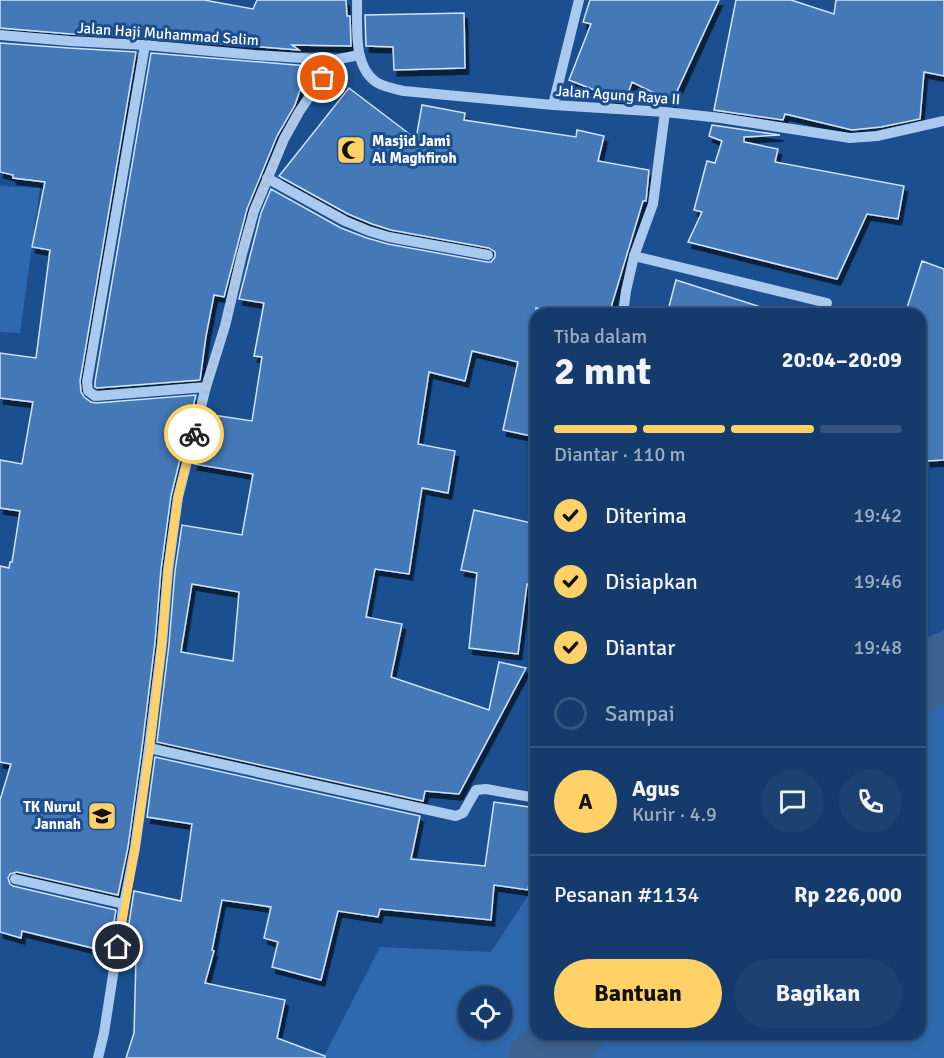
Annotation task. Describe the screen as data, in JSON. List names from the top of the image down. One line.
{"streets":{"street":["Jalan Haji Muhammad Salim","Jalan Agung Raya II"]},"crossings":[["Jalan Haji Muhammad Salim","Jalan Agung Raya II"]],"places":{"mosque":["Masjid Jami Al Maghfiroh"],"school or university":["TK Nurul Jannah"]},"page":{"heading":["2 mnt","Tiba dalam","20:04–20:09"],"panel":["Agus","Kurir · 4.9","Pesanan #1134","Rp 226,000"],"bar":"Diantar · 110 m","list":[["Diterima","19:42"],["Disiapkan","19:46"],["Diantar","19:48"],"Sampai"],"round":"A","buttons":["Bantuan","Bagikan"]}}
